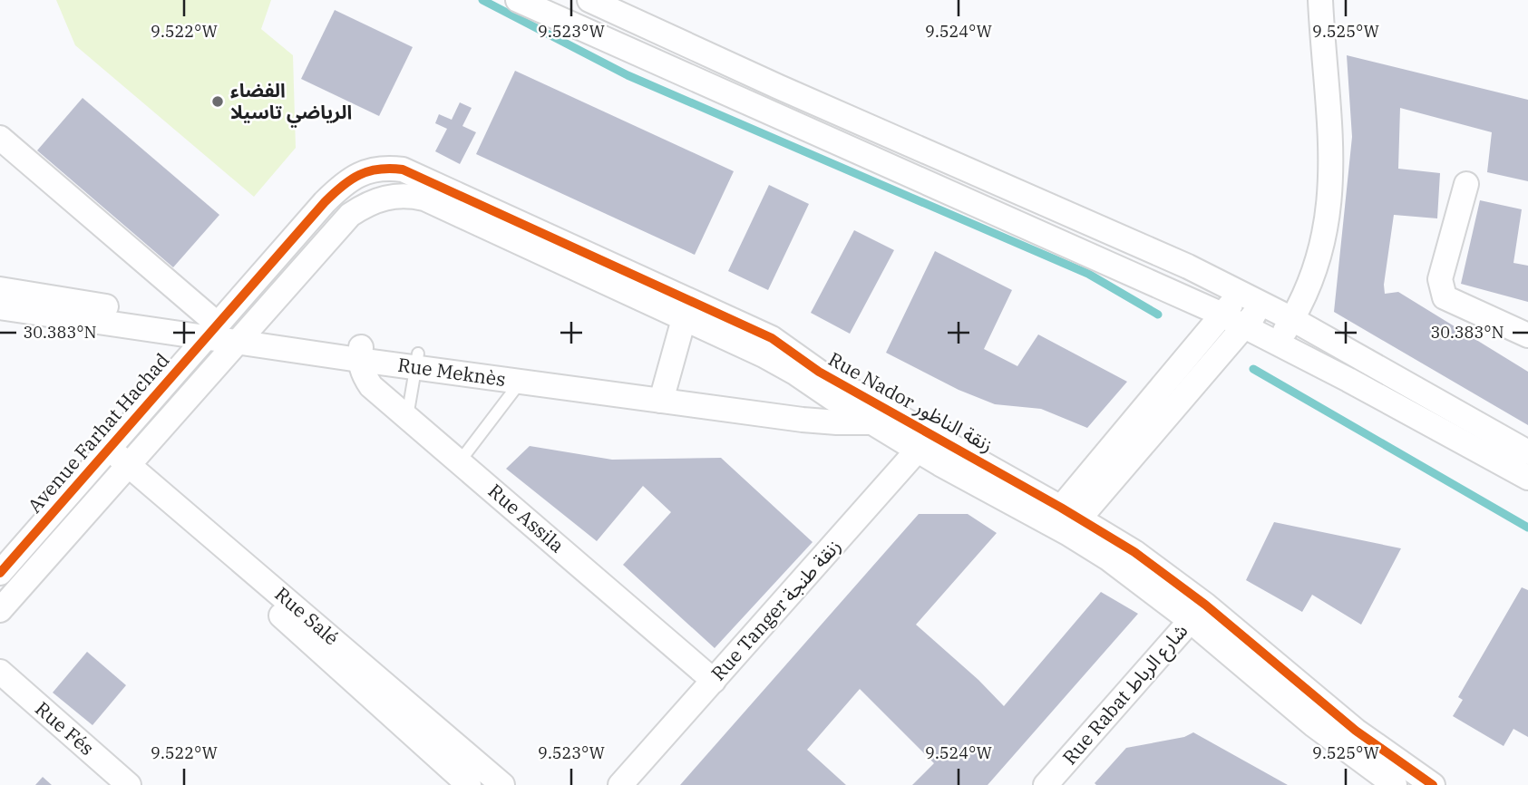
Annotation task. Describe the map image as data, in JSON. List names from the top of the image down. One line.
{"streets":{"street":["Rue Meknès","Rue Nador زنقة الناظور","Avenue Farhat Hachad","Rue Assila","Rue Tanger زنقة طنجة","Rue Salé","Rue Rabat شارع الرباط","Rue Fés"]},"crossings":[["Rue Meknès","Rue Nador زنقة الناظور"],["Rue Meknès","Avenue Farhat Hachad"],["Rue Meknès","Rue Assila"],["Rue Nador زنقة الناظور","Avenue Farhat Hachad"],["Rue Nador زنقة الناظور","Rue Tanger زنقة طنجة"],["Rue Nador زنقة الناظور","Rue Rabat شارع الرباط"],["Avenue Farhat Hachad","Rue Salé"],["Rue Assila","Rue Tanger زنقة طنجة"]],"places":["الفضاء الرياضي تاسيلا"],"coordinates":["9.522°W","9.523°W","9.524°W","9.525°W","30.383°N"]}
